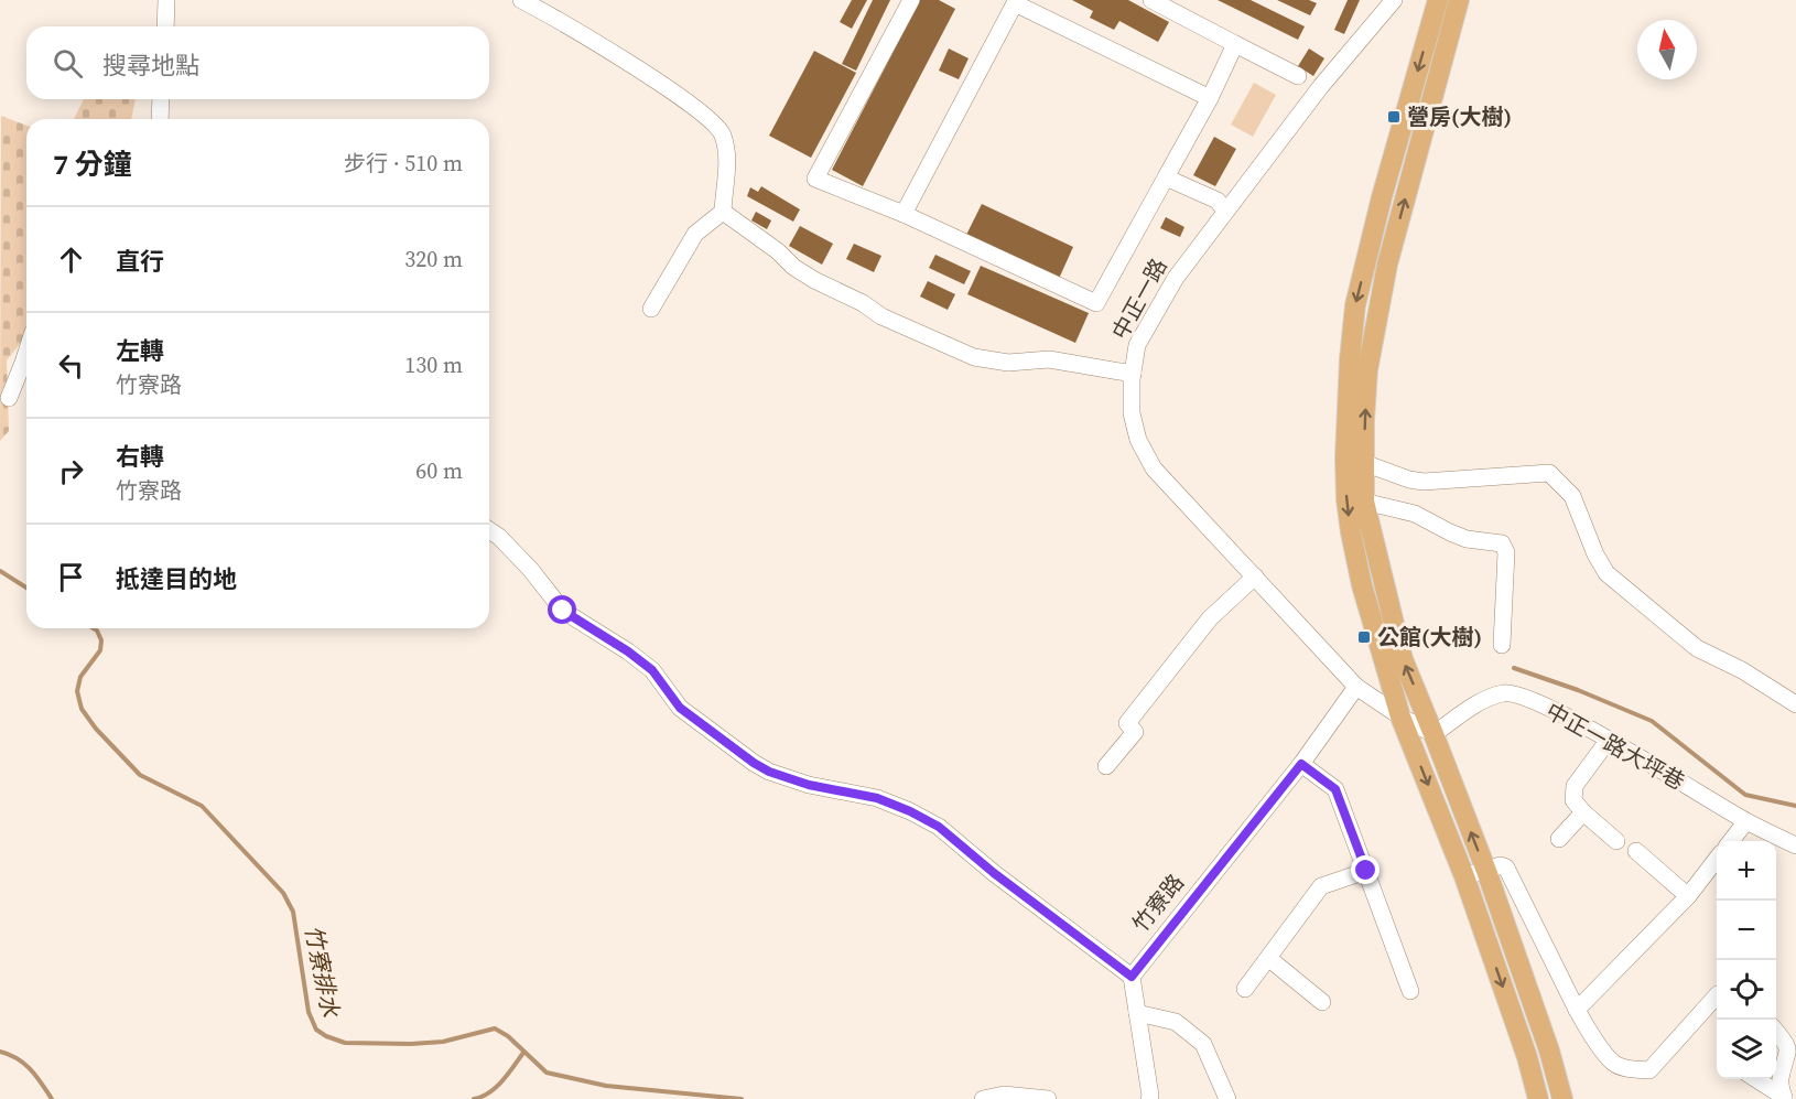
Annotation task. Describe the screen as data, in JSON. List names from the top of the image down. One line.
{"streets":{"street":["中正一路","中正一路大坪巷","竹寮路"]},"crossings":[["中正一路","竹寮路"]],"water":["竹寮排水"],"places":{"transit":["營房(大樹)","公館(大樹)"]},"north":"top","page":{"search":"搜尋地點","heading":["7 分鐘","步行 · 510 m"],"list":[["直行","320 m"],["左轉","竹寮路","130 m"],["右轉","竹寮路","60 m"],"抵達目的地"],"map_buttons":["+","−"]}}
